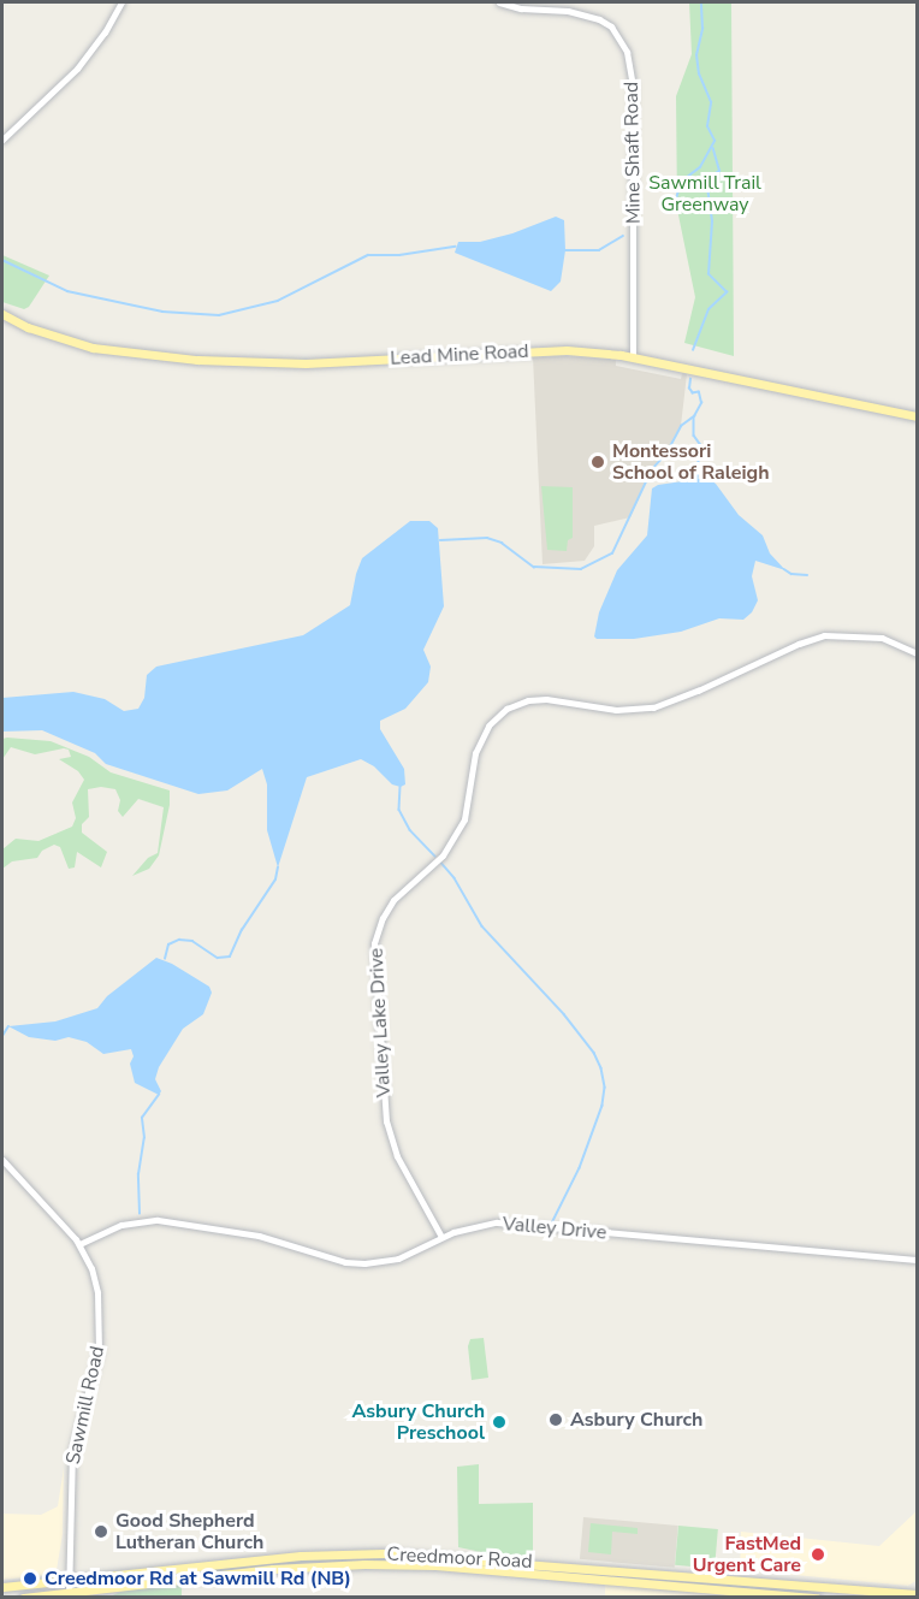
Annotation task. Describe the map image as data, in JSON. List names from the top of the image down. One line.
{"streets":{"main road":["Lead Mine Road","Creedmoor Road"],"street":["Mine Shaft Road","Valley Lake Drive","Valley Drive","Sawmill Road"]},"crossings":[["Mine Shaft Road","Lead Mine Road"],["Valley Lake Drive","Valley Drive"],["Valley Drive","Sawmill Road"],["Sawmill Road","Creedmoor Road"]],"parks":["Sawmill Trail Greenway"],"places":["Montessori School of Raleigh","Asbury Church","Asbury Church Preschool","Good Shepherd Lutheran Church","FastMed Urgent Care","Creedmoor Rd at Sawmill Rd (NB)"]}
